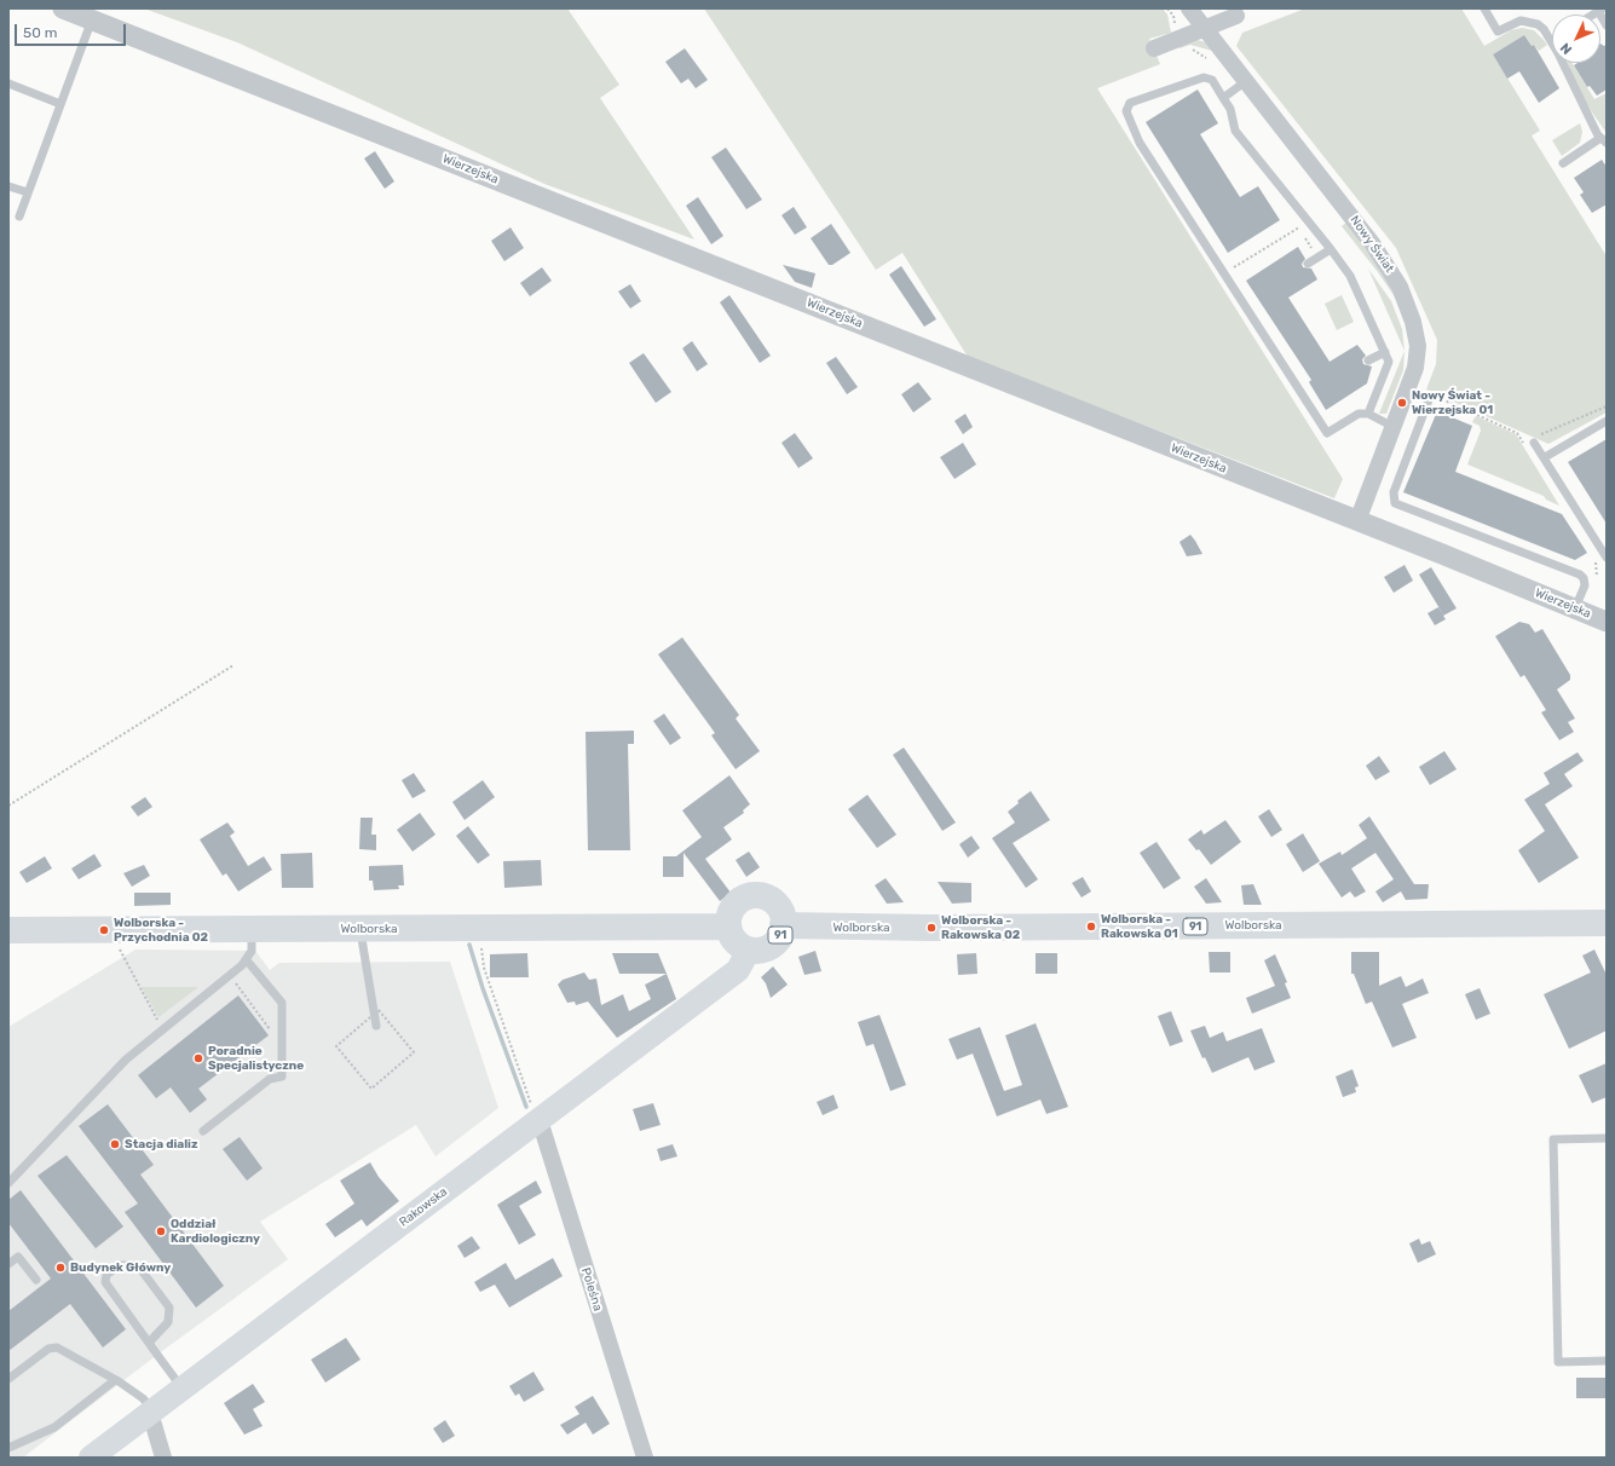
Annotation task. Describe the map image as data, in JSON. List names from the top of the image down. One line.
{"streets":{"main road":["Wolborska","91","Rakowska"],"street":["Wierzejska","Nowy Świat","Poleśna"]},"crossings":[["Wierzejska","Nowy Świat"],["Wolborska","91"],["Wolborska","Rakowska"],["91","Rakowska"],["Rakowska","Poleśna"]],"places":["Nowy Świat - Wierzejska 01","Wolborska - Rakowska 01","Wolborska - Rakowska 02","Wolborska - Przychodnia 02","Poradnie Specjalistyczne","Stacja dializ","Oddział Kardiologiczny","Budynek Główny"],"scale_bar":"50 m","north":"bottom left"}
